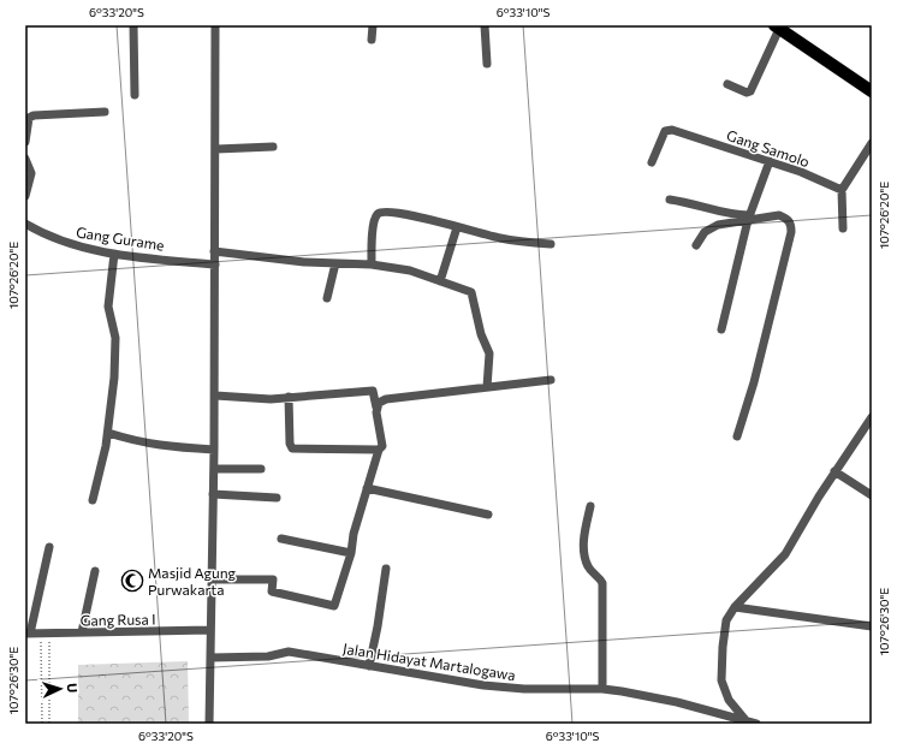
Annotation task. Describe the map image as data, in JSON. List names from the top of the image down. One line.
{"streets":{"street":["Gang Samolo","Gang Gurame","Gang Rusa I","Jalan Hidayat Martalogawa"]},"places":{"mosque":["Masjid Agung Purwakarta"]},"north":"right","coordinates":["6°33'20\"S","6°33'10\"S","107°26'20\"E","107°26'30\"E"]}
